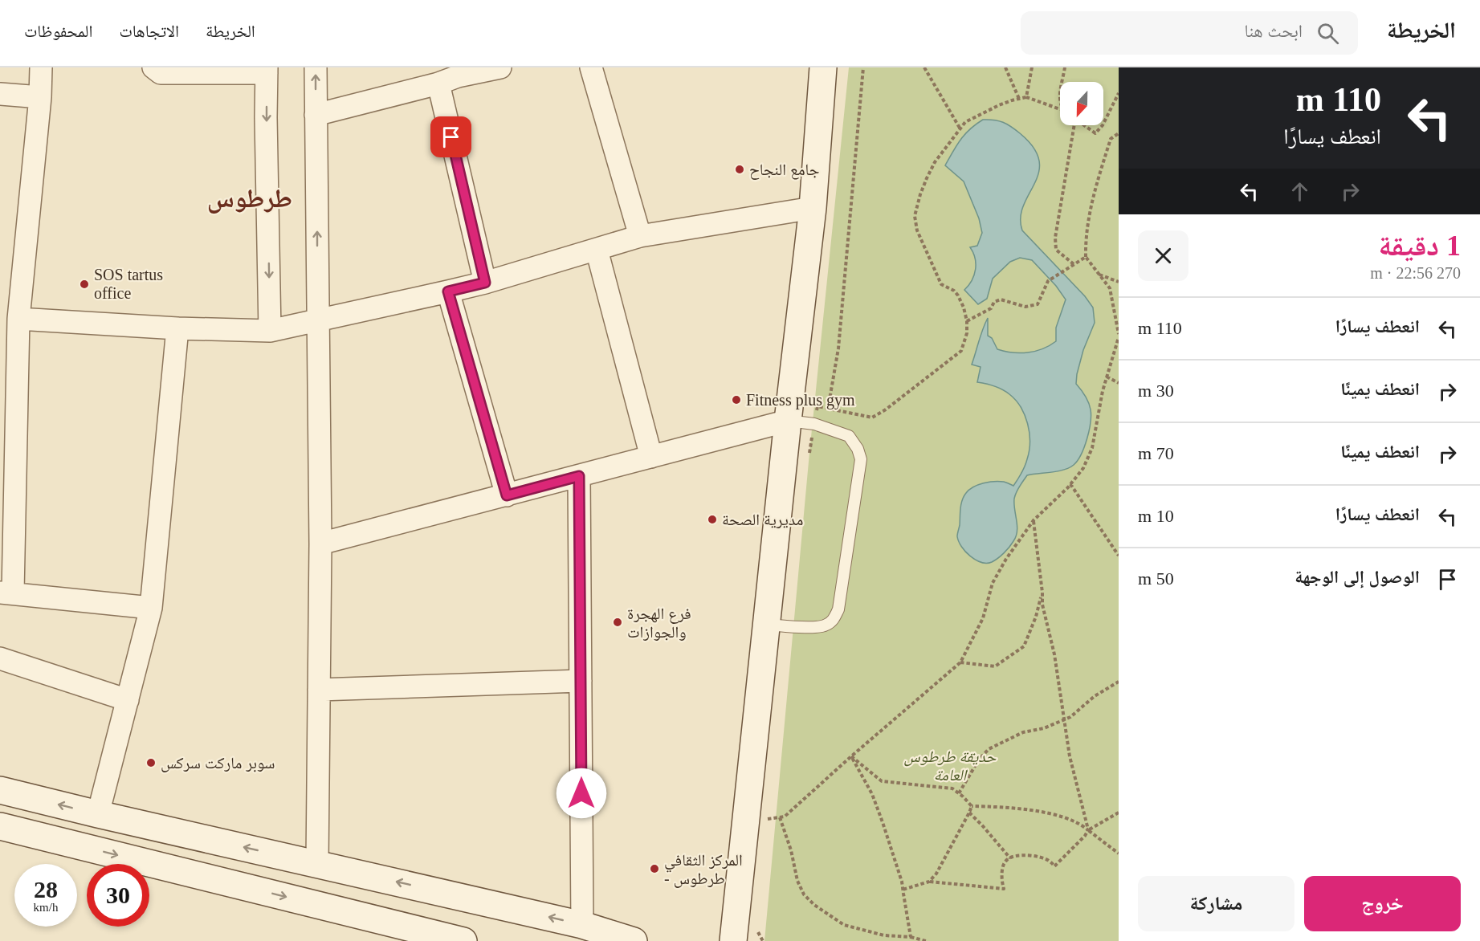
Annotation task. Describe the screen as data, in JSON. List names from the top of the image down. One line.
{"districts":["طرطوس"],"parks":["حديقة طرطوس العامة"],"places":["جامع النجاح","SOS tartus office","Fitness plus gym","مديرية الصحة","فرع الهجرة والجوازات","سوبر ماركت سركس","المركز الثقافي - طرطوس"],"north":"bottom","page":{"header":"الخريطة","search":"ابحث هنا","nav":["الخريطة","الاتجاهات","المحفوظات"],"turn":["110 m","انعطف يسارًا"],"heading":["1 دقيقة","270 m · 22:56"],"list":[{"name":"انعطف يسارًا","value":"110 m"},{"name":"انعطف يمينًا","value":"30 m"},{"name":"انعطف يمينًا","value":"70 m"},{"name":"انعطف يسارًا","value":"10 m"},{"name":"الوصول إلى الوجهة","value":"50 m"}],"speed":"28 km/h","limit":"30","buttons":["خروج","مشاركة"]}}
